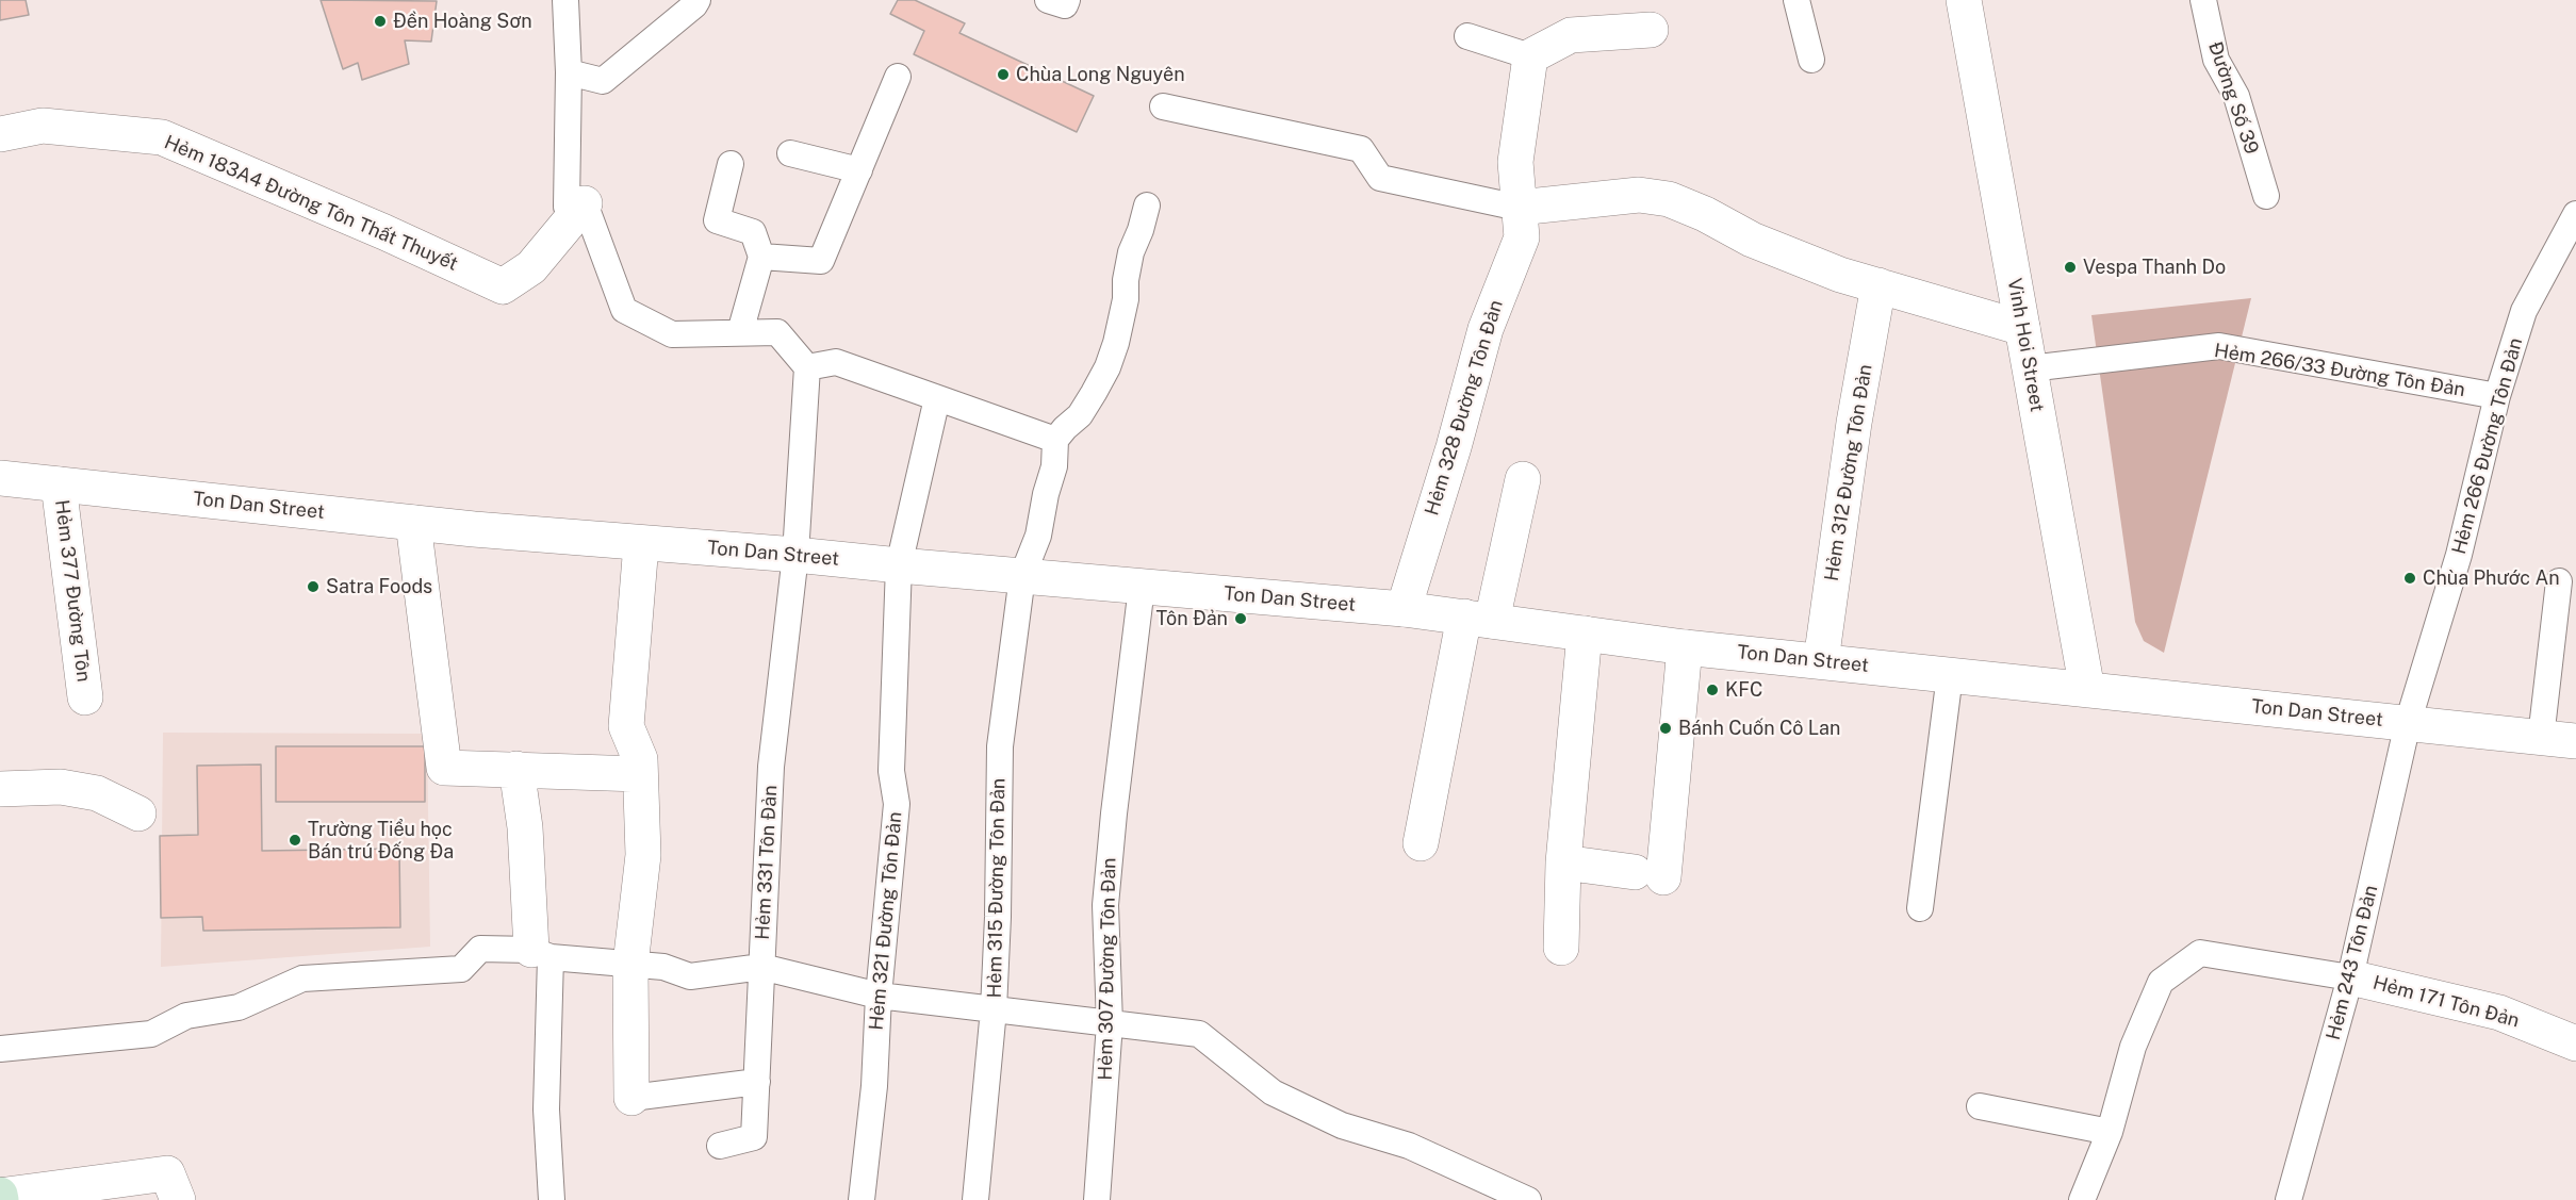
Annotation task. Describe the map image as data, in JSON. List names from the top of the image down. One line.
{"streets":{"street":["Hẻm 183A4 Đường Tôn Thất Thuyết","Vinh Hoi Street","Hẻm 328 Đường Tôn Đản","Hẻm 312 Đường Tôn Đản","Ton Dan Street","Hẻm 377 Đường Tôn","Hẻm 171 Tôn Đản"],"lane":["Đường Số 39","Hẻm 266/33 Đường Tôn Đản","Hẻm 266 Đường Tôn Đản","Hẻm 331 Tôn Đản","Hẻm 315 Đường Tôn Đản","Hẻm 321 Đường Tôn Đản","Hẻm 243 Tôn Đản","Hẻm 307 Đường Tôn Đản"]},"crossings":[["Vinh Hoi Street","Hẻm 266/33 Đường Tôn Đản"],["Vinh Hoi Street","Ton Dan Street"],["Hẻm 266/33 Đường Tôn Đản","Hẻm 266 Đường Tôn Đản"],["Hẻm 328 Đường Tôn Đản","Ton Dan Street"],["Hẻm 266 Đường Tôn Đản","Ton Dan Street"],["Hẻm 266 Đường Tôn Đản","Hẻm 243 Tôn Đản"],["Hẻm 312 Đường Tôn Đản","Ton Dan Street"],["Ton Dan Street","Hẻm 377 Đường Tôn"],["Ton Dan Street","Hẻm 331 Tôn Đản"],["Ton Dan Street","Hẻm 315 Đường Tôn Đản"],["Ton Dan Street","Hẻm 321 Đường Tôn Đản"],["Ton Dan Street","Hẻm 243 Tôn Đản"],["Ton Dan Street","Hẻm 307 Đường Tôn Đản"],["Hẻm 243 Tôn Đản","Hẻm 171 Tôn Đản"]],"places":["Đền Hoàng Sơn","Chùa Long Nguyên","Vespa Thanh Do","Chùa Phước An","Satra Foods","Tôn Đản","KFC","Bánh Cuốn Cô Lan","Trường Tiểu học Bán trú Đống Đa"]}
